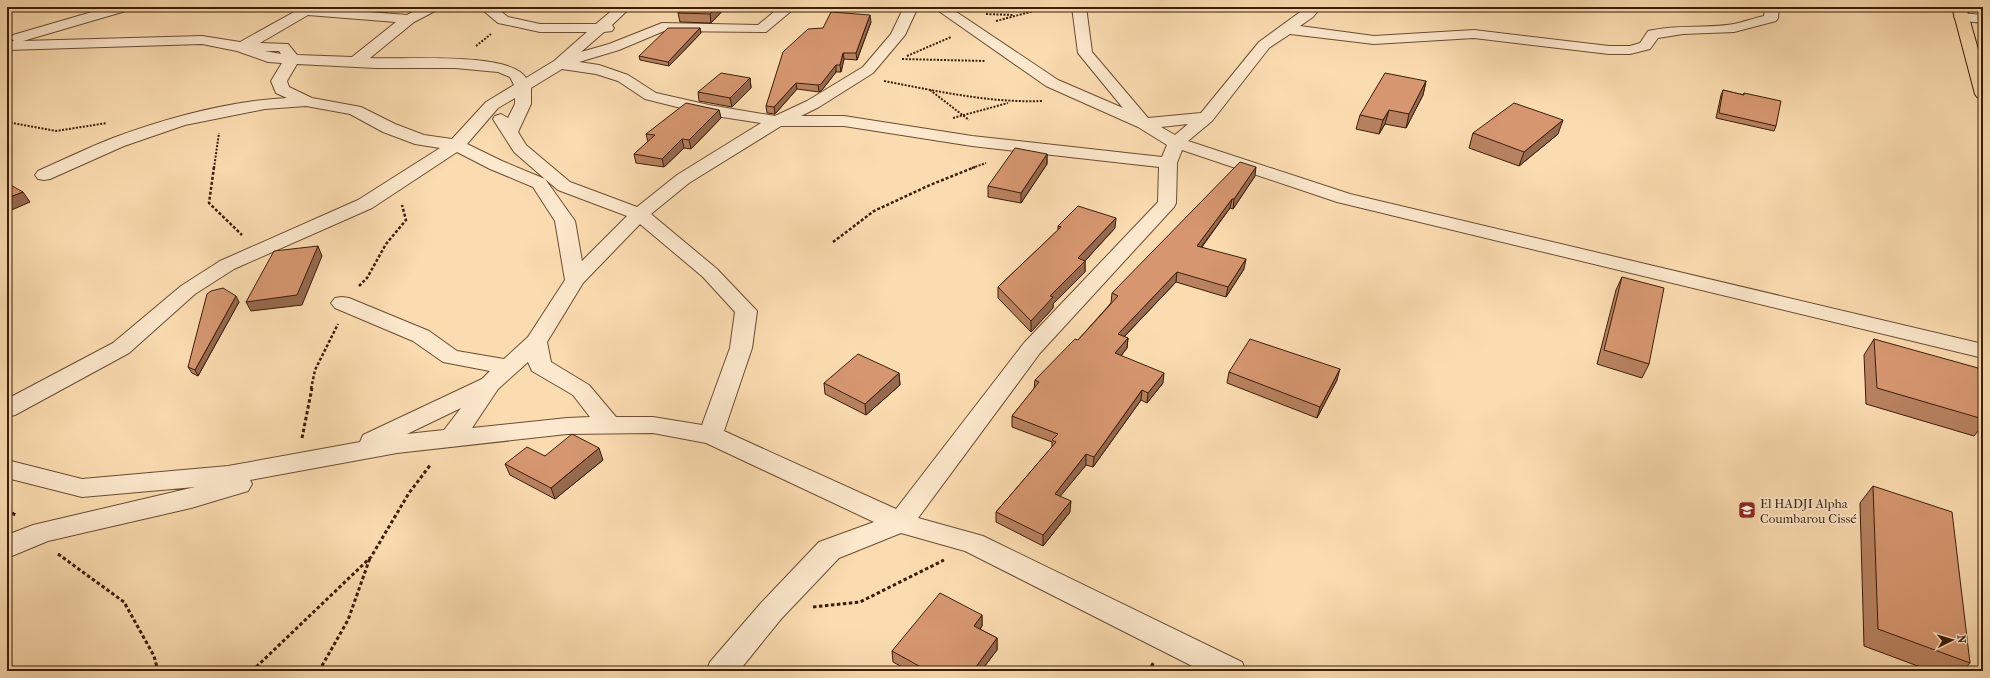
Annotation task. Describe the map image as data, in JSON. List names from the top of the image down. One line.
{"places":{"school or university":["El HADJI Alpha Coumbarou Cissé"]},"north":"right"}
